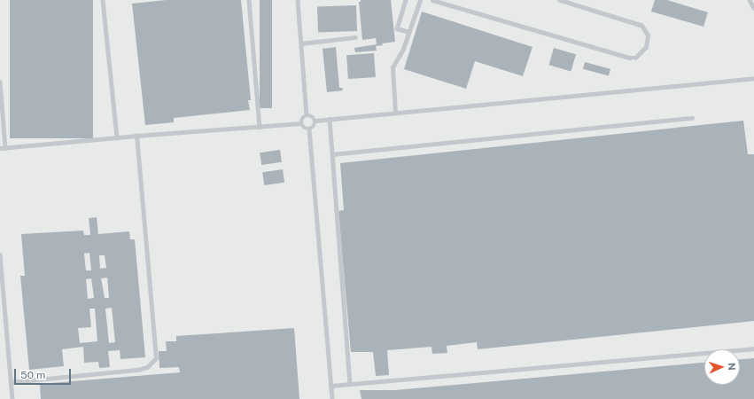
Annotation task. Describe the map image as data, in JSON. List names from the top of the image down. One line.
{"scale_bar":"50 m","north":"right"}
